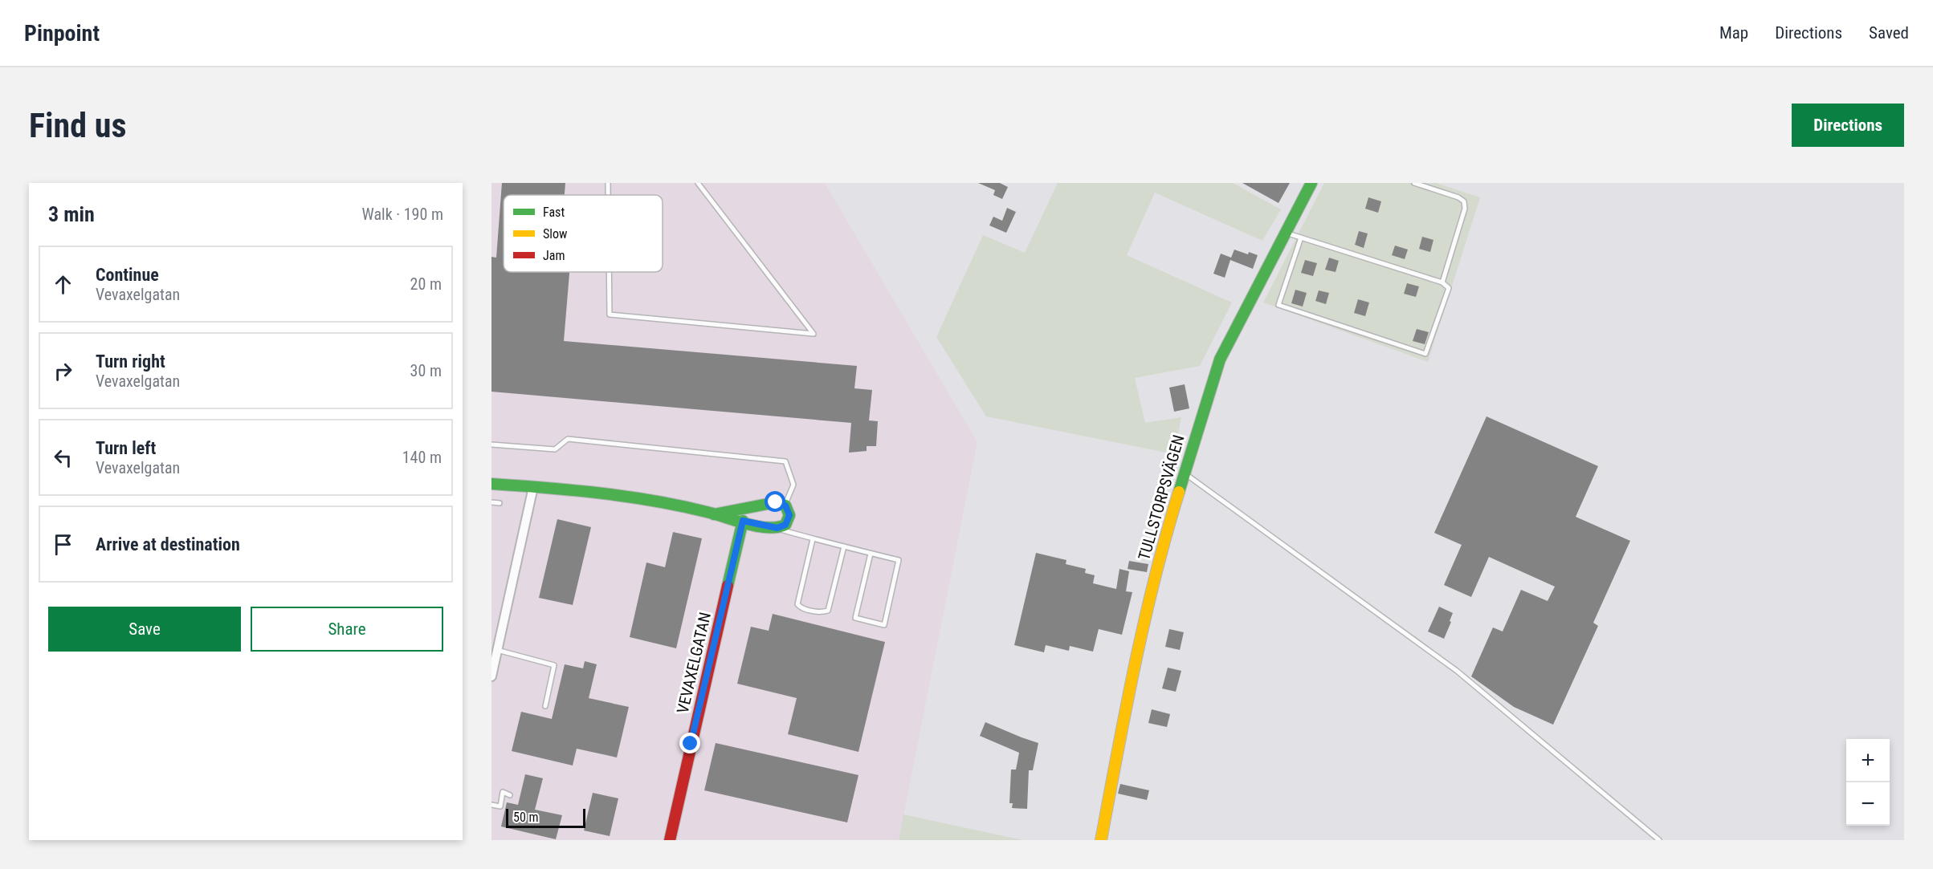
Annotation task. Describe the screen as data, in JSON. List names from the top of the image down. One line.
{"streets":{"street":["TULLSTORPSVÄGEN","VEVAXELGATAN"]},"legend":["Fast","Slow","Jam"],"scale_bar":"50 m","page":{"header":"Pinpoint","nav":["Map","Directions","Saved"],"buttons":["Directions",["Save","Share"]],"title":"Find us","heading":["3 min","Walk · 190 m"],"list":[["Continue","Vevaxelgatan","20 m"],["Turn right","Vevaxelgatan","30 m"],["Turn left","Vevaxelgatan","140 m"],"Arrive at destination"],"map_buttons":["+","−"],"scale":"50 m"}}
